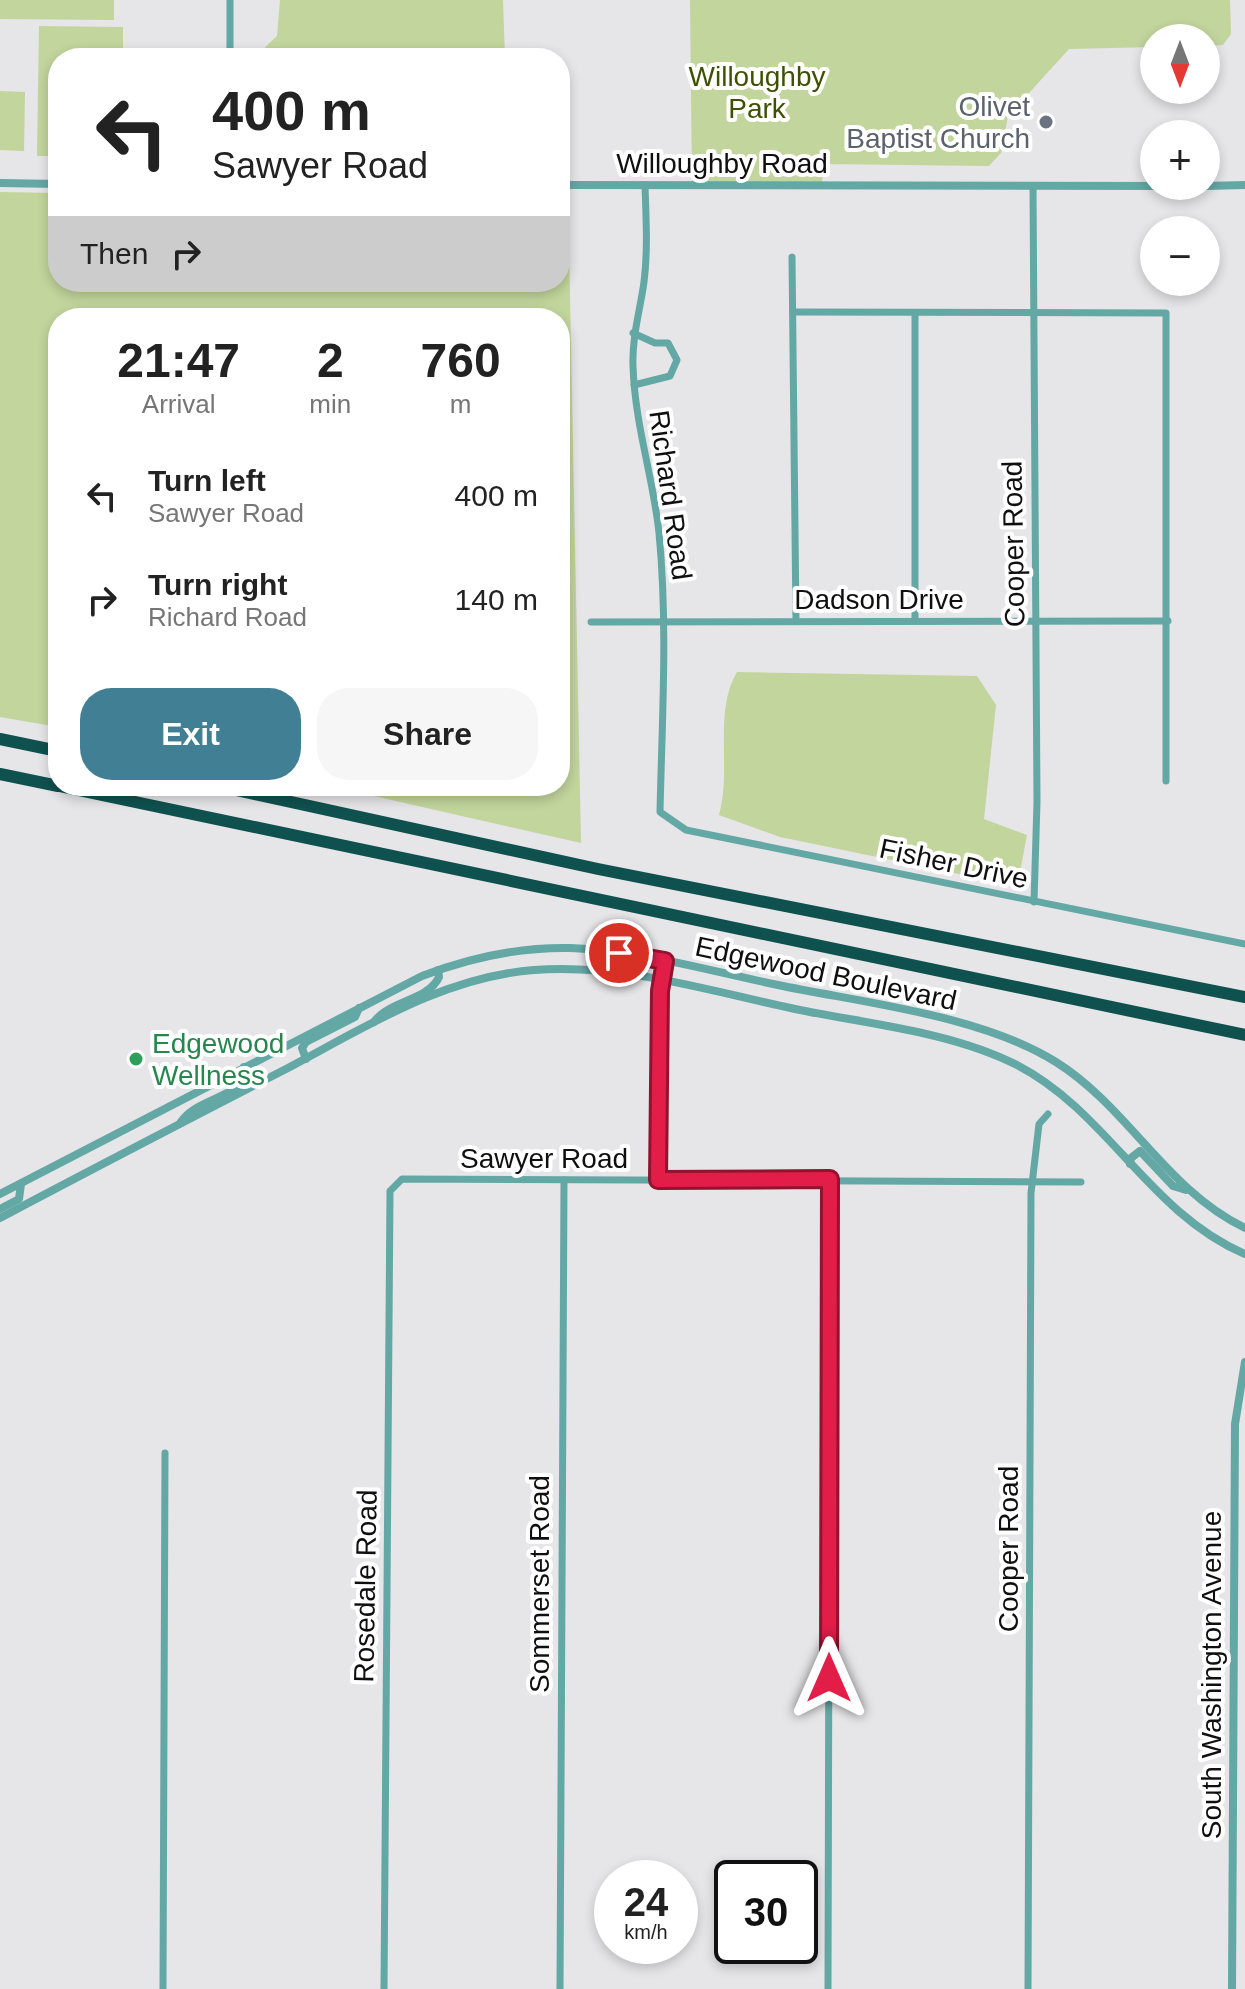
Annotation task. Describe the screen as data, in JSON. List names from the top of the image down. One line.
{"streets":{"street":["Willoughby Road","Richard Road","Cooper Road","Dadson Drive","Fisher Drive","Edgewood Boulevard","Sawyer Road","Sommerset Road","Rosedale Road","South Washington Avenue"]},"crossings":[["Willoughby Road","Richard Road"],["Willoughby Road","Cooper Road"],["Richard Road","Dadson Drive"],["Richard Road","Fisher Drive"],["Cooper Road","Dadson Drive"],["Cooper Road","Fisher Drive"],["Cooper Road","Sawyer Road"],["Sawyer Road","Sommerset Road"],["Sawyer Road","Rosedale Road"]],"parks":["Willoughby Park"],"places":["Olivet Baptist Church","Edgewood Wellness"],"north":"bottom","page":{"map_buttons":["+","−"],"turn":["400 m","Sawyer Road"],"then":"Then","eta":["21:47","Arrival","2","min","760","m"],"list":[{"name":"Turn left","note":"Sawyer Road","value":"400 m"},{"name":"Turn right","note":"Richard Road","value":"140 m"}],"buttons":["Exit","Share"],"speed":"24 km/h","limit":"30"}}
